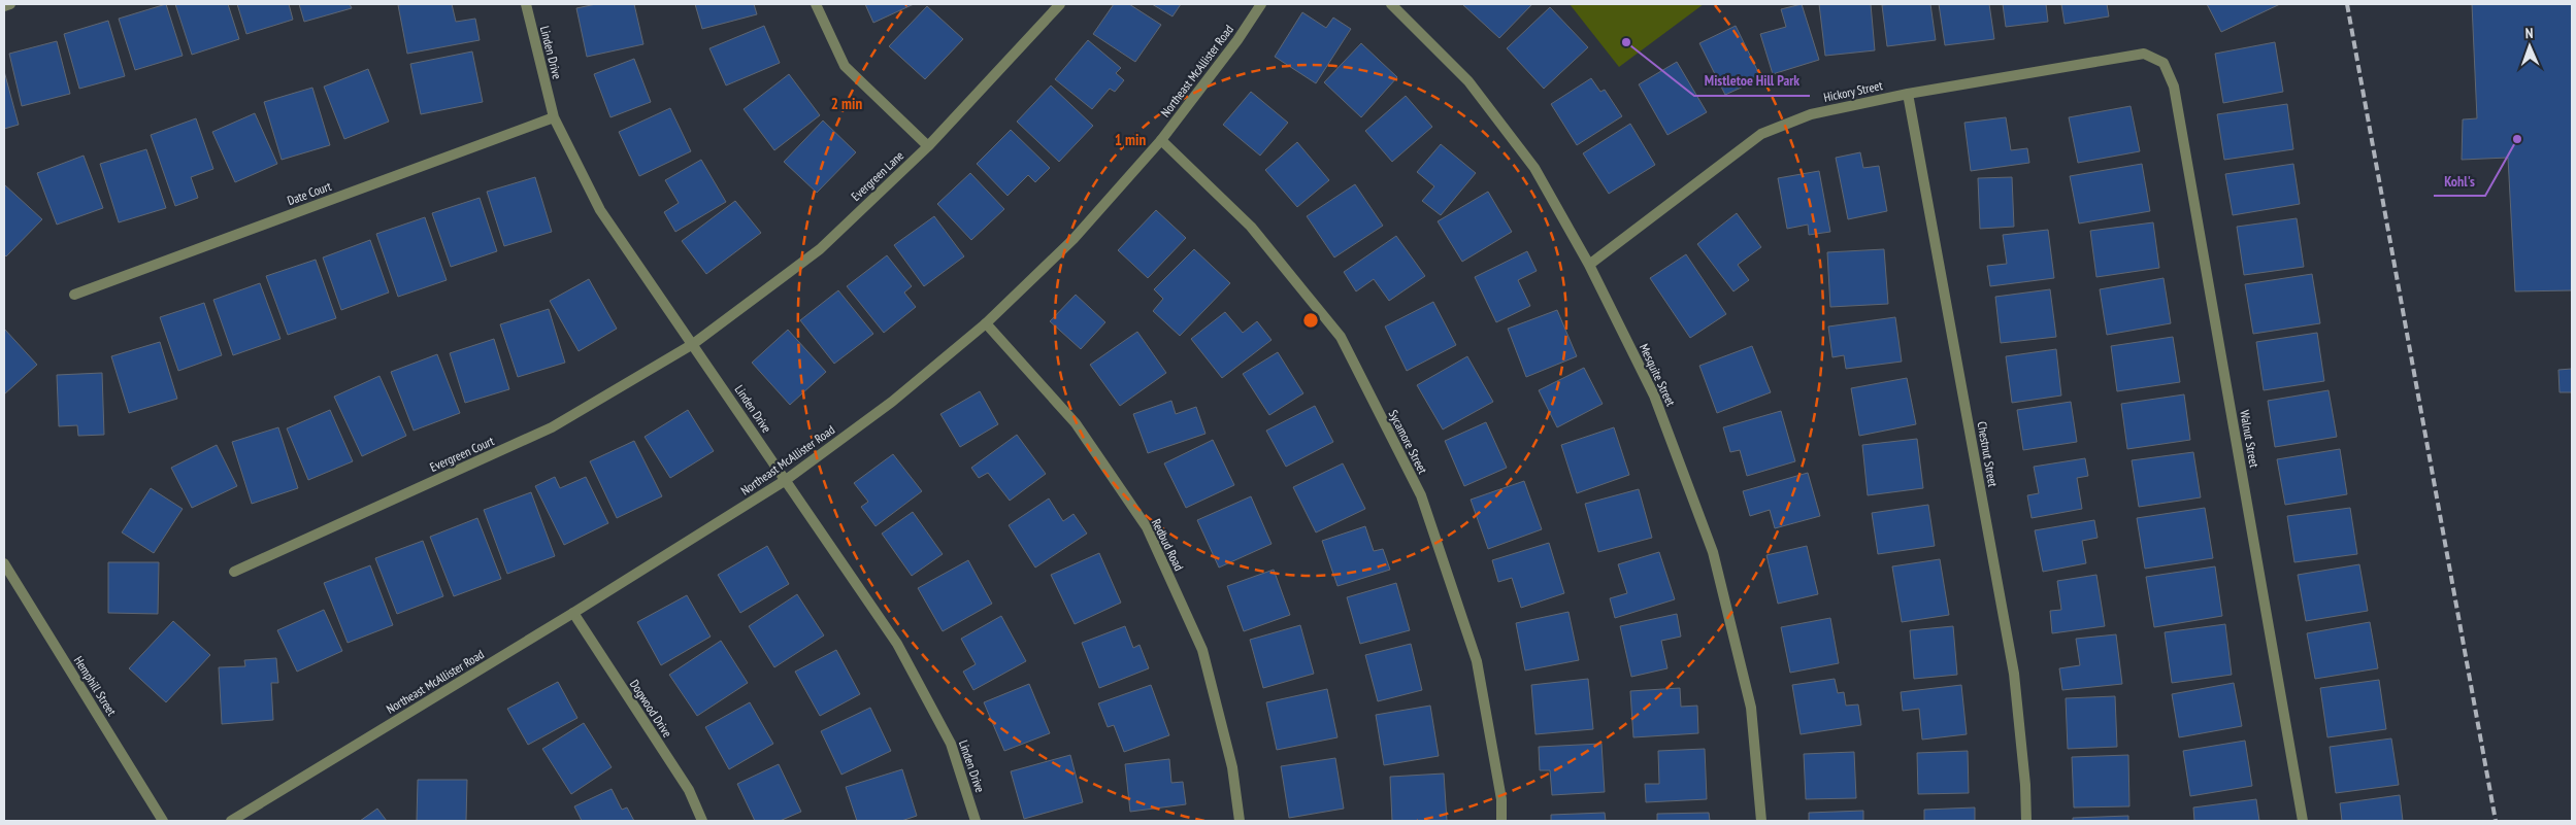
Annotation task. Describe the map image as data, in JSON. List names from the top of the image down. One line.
{"streets":{"street":["Linden Drive","Northeast McAllister Road","Hickory Street","Evergreen Lane","Date Court","Mesquite Street","Walnut Street","Sycamore Street","Evergreen Court","Chestnut Street","Redbud Road","Hemphill Street","Dogwood Drive"]},"crossings":[["Linden Drive","Northeast McAllister Road"],["Linden Drive","Evergreen Lane"],["Linden Drive","Date Court"],["Linden Drive","Evergreen Court"],["Northeast McAllister Road","Sycamore Street"],["Northeast McAllister Road","Redbud Road"],["Northeast McAllister Road","Dogwood Drive"],["Hickory Street","Mesquite Street"],["Hickory Street","Walnut Street"],["Hickory Street","Chestnut Street"],["Evergreen Lane","Evergreen Court"]],"places":["Mistletoe Hill Park","Kohl's"],"north":"top","rings":["2 min","1 min"]}
